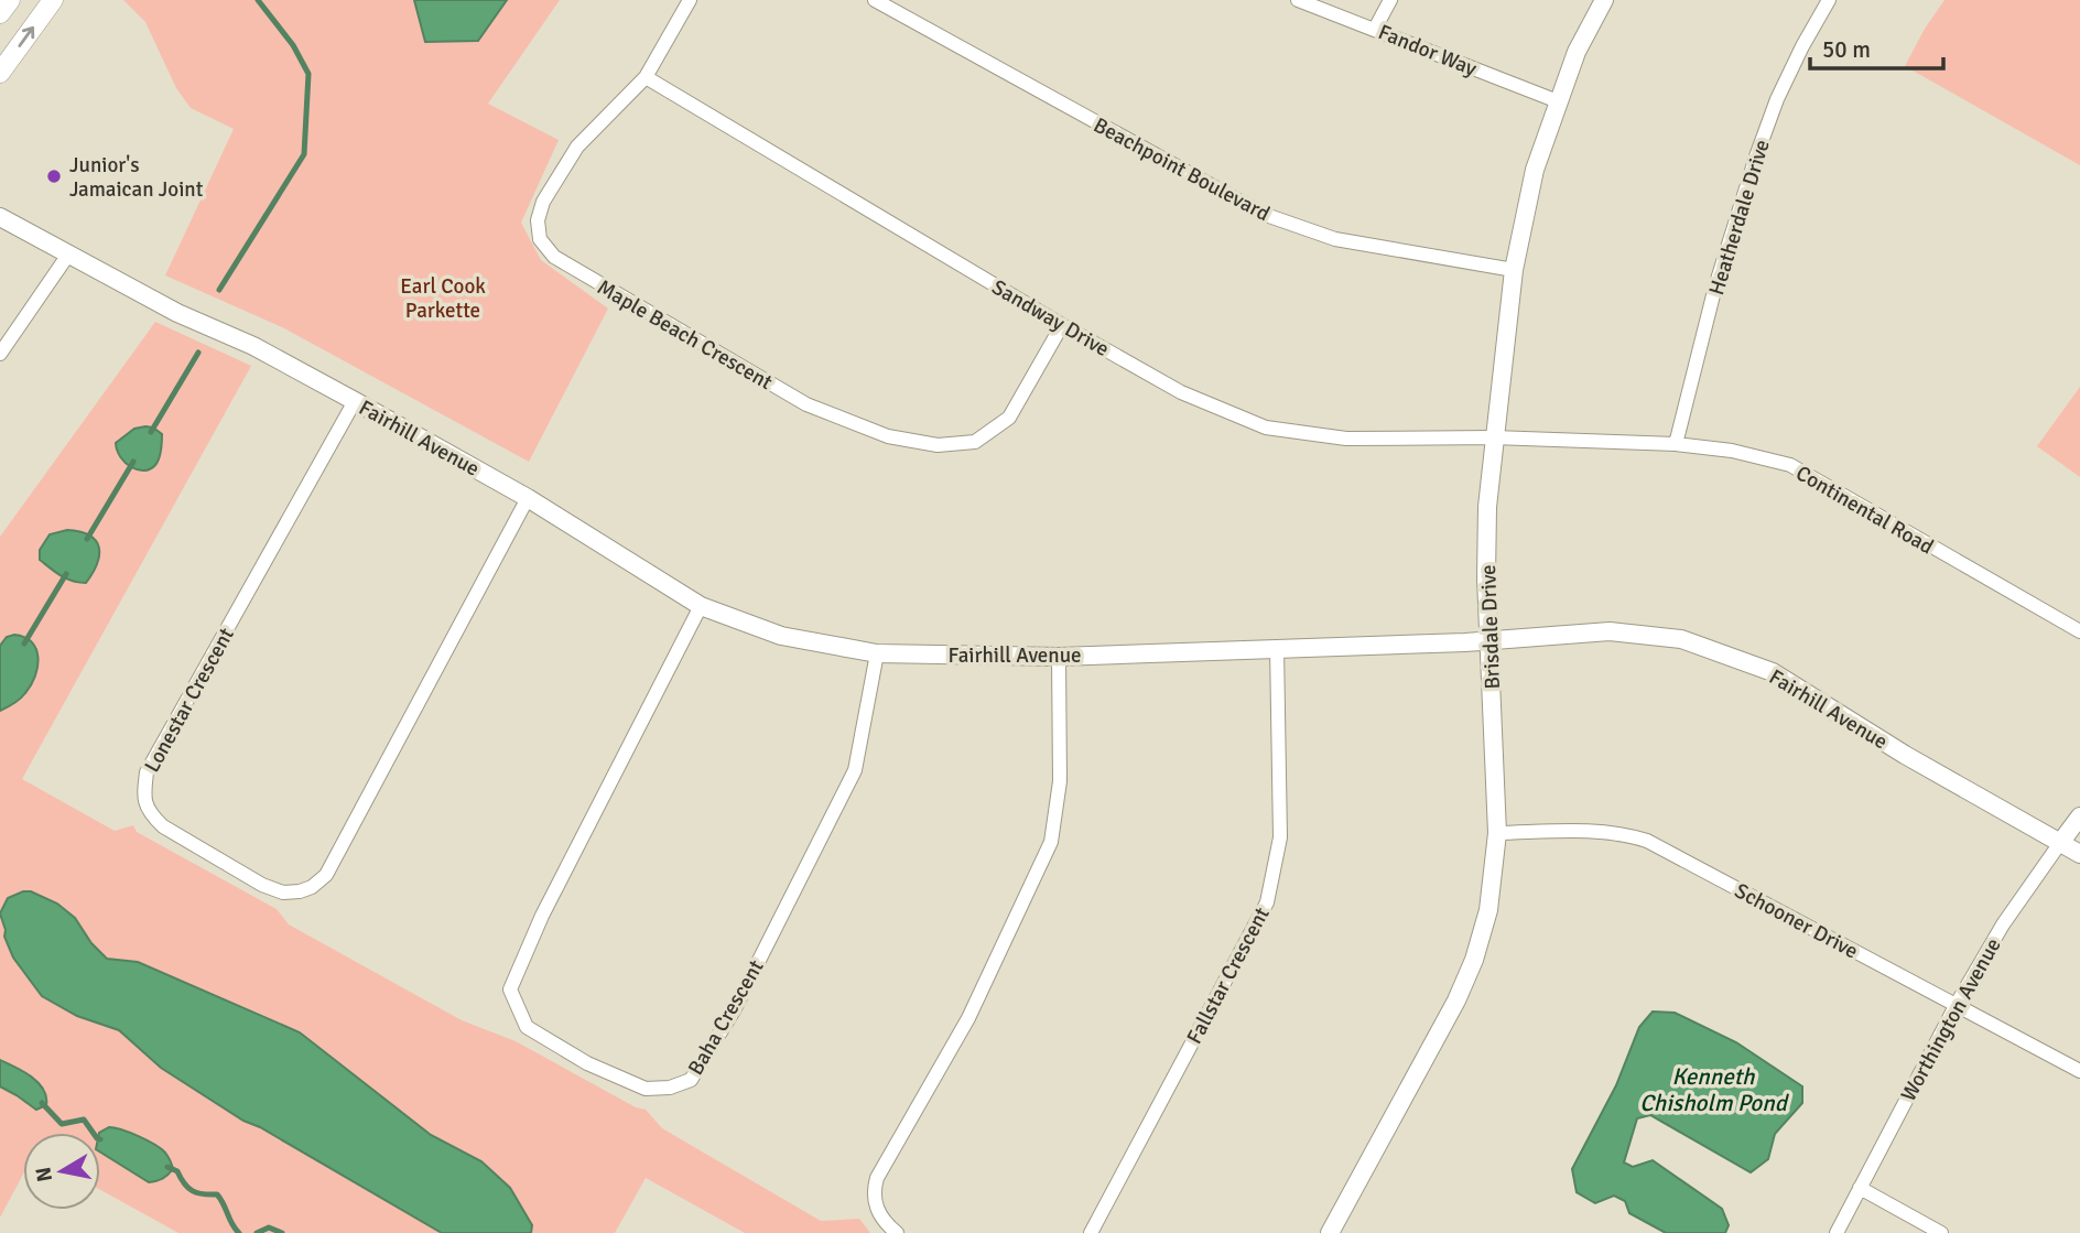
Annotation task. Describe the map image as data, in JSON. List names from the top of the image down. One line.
{"streets":{"street":["Fandor Way","Beachpoint Boulevard","Heatherdale Drive","Sandway Drive","Maple Beach Crescent","Fairhill Avenue","Continental Road","Brisdale Drive","Lonestar Crescent","Schooner Drive","Fallstar Crescent","Baha Crescent","Worthington Avenue"]},"crossings":[["Fandor Way","Brisdale Drive"],["Beachpoint Boulevard","Brisdale Drive"],["Heatherdale Drive","Continental Road"],["Sandway Drive","Maple Beach Crescent"],["Sandway Drive","Continental Road"],["Sandway Drive","Brisdale Drive"],["Fairhill Avenue","Brisdale Drive"],["Fairhill Avenue","Lonestar Crescent"],["Fairhill Avenue","Fallstar Crescent"],["Fairhill Avenue","Baha Crescent"],["Fairhill Avenue","Worthington Avenue"],["Continental Road","Brisdale Drive"],["Brisdale Drive","Schooner Drive"],["Schooner Drive","Worthington Avenue"]],"water":["Kenneth Chisholm Pond"],"parks":["Earl Cook Parkette"],"places":["Junior's Jamaican Joint"],"scale_bar":"50 m","north":"left"}
